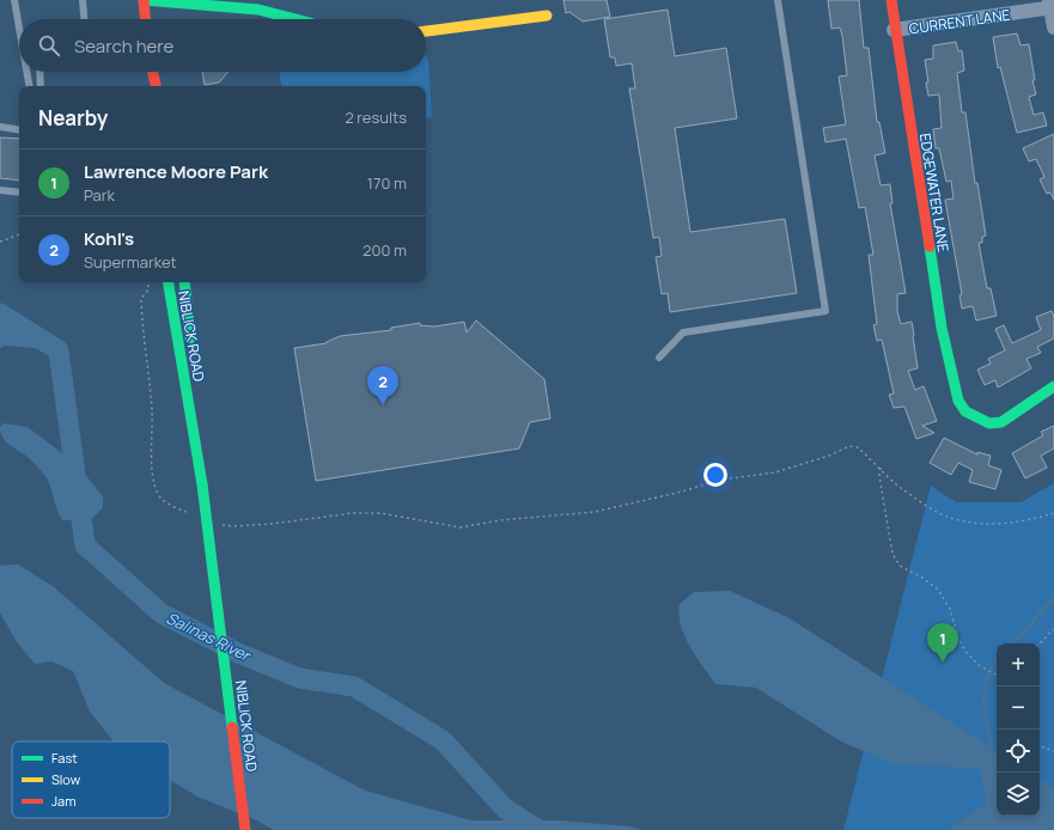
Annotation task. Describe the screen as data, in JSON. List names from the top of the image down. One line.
{"streets":{"main road":["EDGEWATER LANE","NIBLICK ROAD"],"street":["CURRENT LANE"]},"crossings":[["CURRENT LANE","EDGEWATER LANE"]],"water":["Salinas River"],"legend":["Fast","Slow","Jam"],"page":{"search":"Search here","heading":["Nearby","2 results"],"list":[{"mark":"1","name":"Lawrence Moore Park","note":"Park","value":"170 m"},{"mark":"2","name":"Kohl's","note":"Supermarket","value":"200 m"}],"pins":["2","1"],"map_buttons":["+","−"]}}
